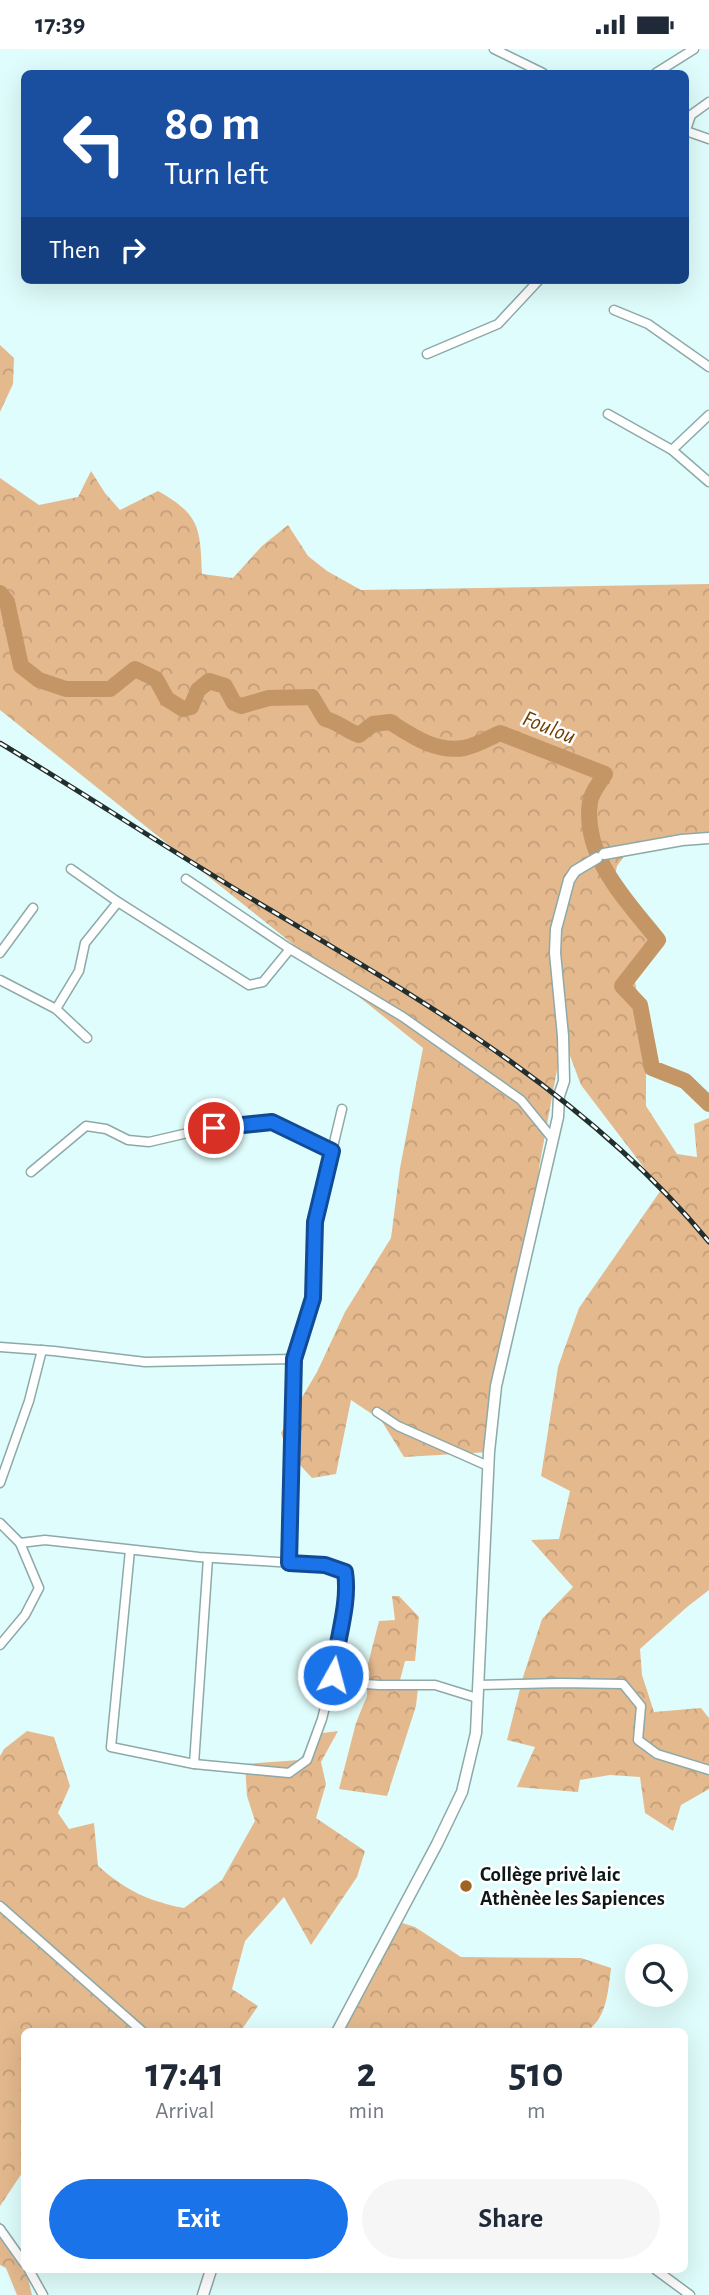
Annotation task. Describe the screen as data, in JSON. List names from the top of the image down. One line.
{"water":["Foulou"],"places":["Collège privè laic Athènèe les Sapiences"],"page":{"status":"17:39","turn":["80 m","Turn left"],"then":"Then","eta":["17:41","Arrival","2","min","510","m"],"buttons":["Exit","Share"]}}
